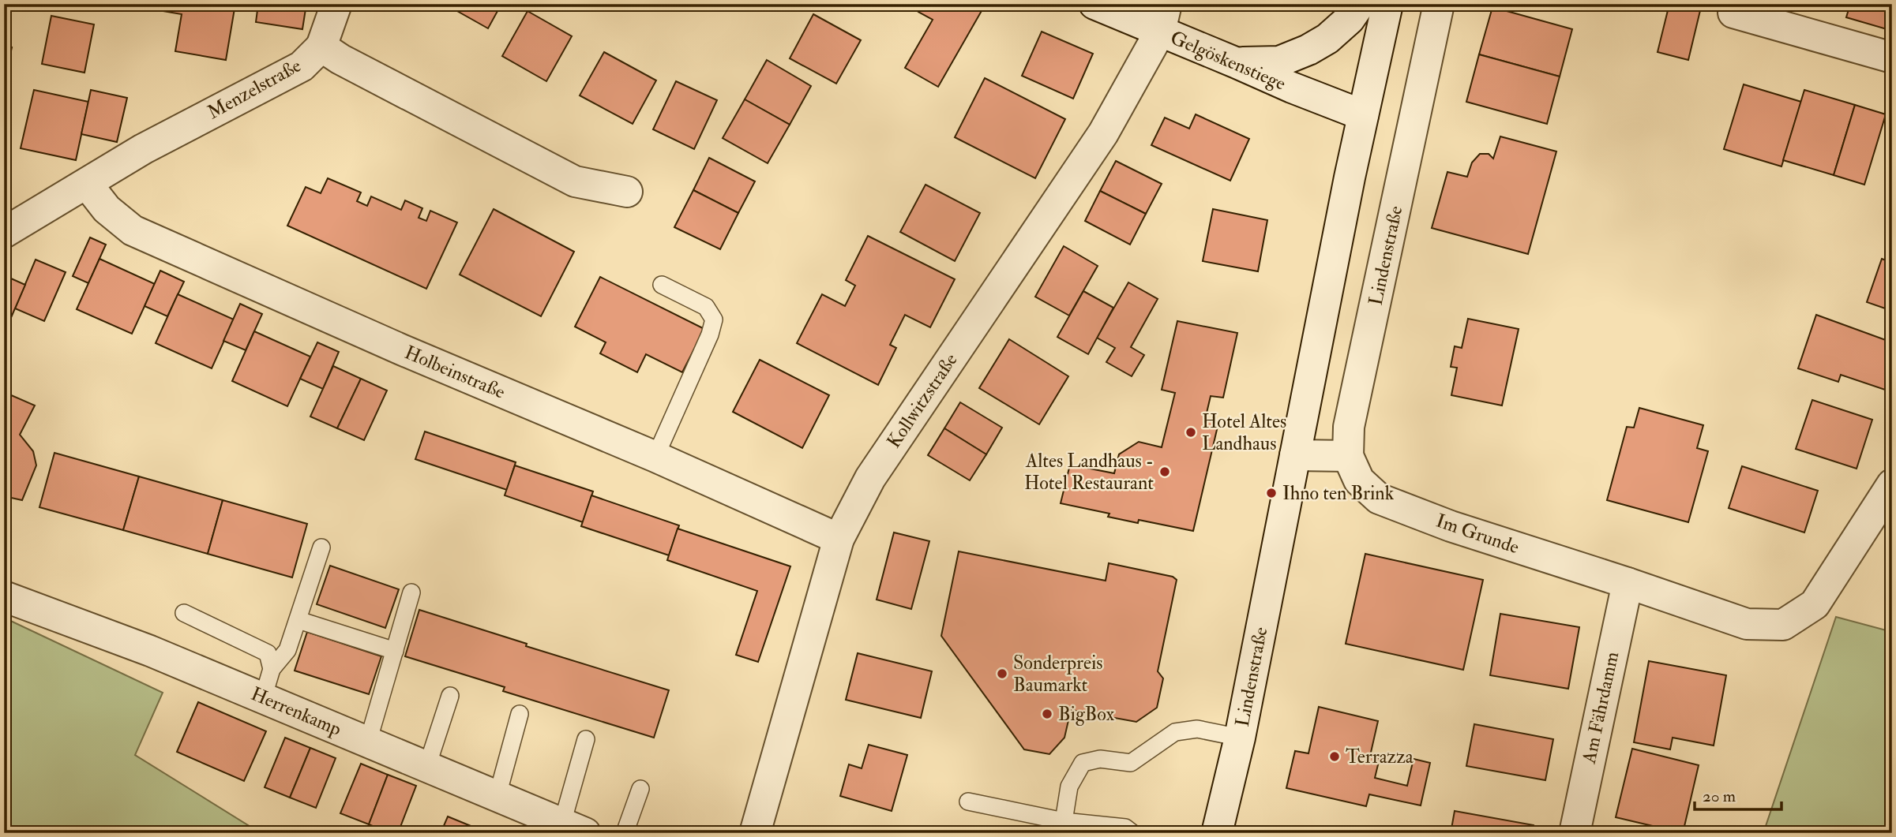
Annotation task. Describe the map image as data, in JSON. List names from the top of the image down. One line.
{"streets":{"street":["Gelgöskenstiege","Menzelstraße","Lindenstraße","Holbeinstraße","Kollwitzstraße","Im Grunde","Am Fährdamm","Herrenkamp"]},"crossings":[["Gelgöskenstiege","Lindenstraße"],["Gelgöskenstiege","Kollwitzstraße"],["Menzelstraße","Holbeinstraße"],["Lindenstraße","Im Grunde"],["Holbeinstraße","Kollwitzstraße"],["Im Grunde","Am Fährdamm"]],"places":["Hotel Altes Landhaus","Altes Landhaus - Hotel Restaurant","Ihno ten Brink","Sonderpreis Baumarkt","BigBox","Terrazza"],"scale_bar":"20 m"}
